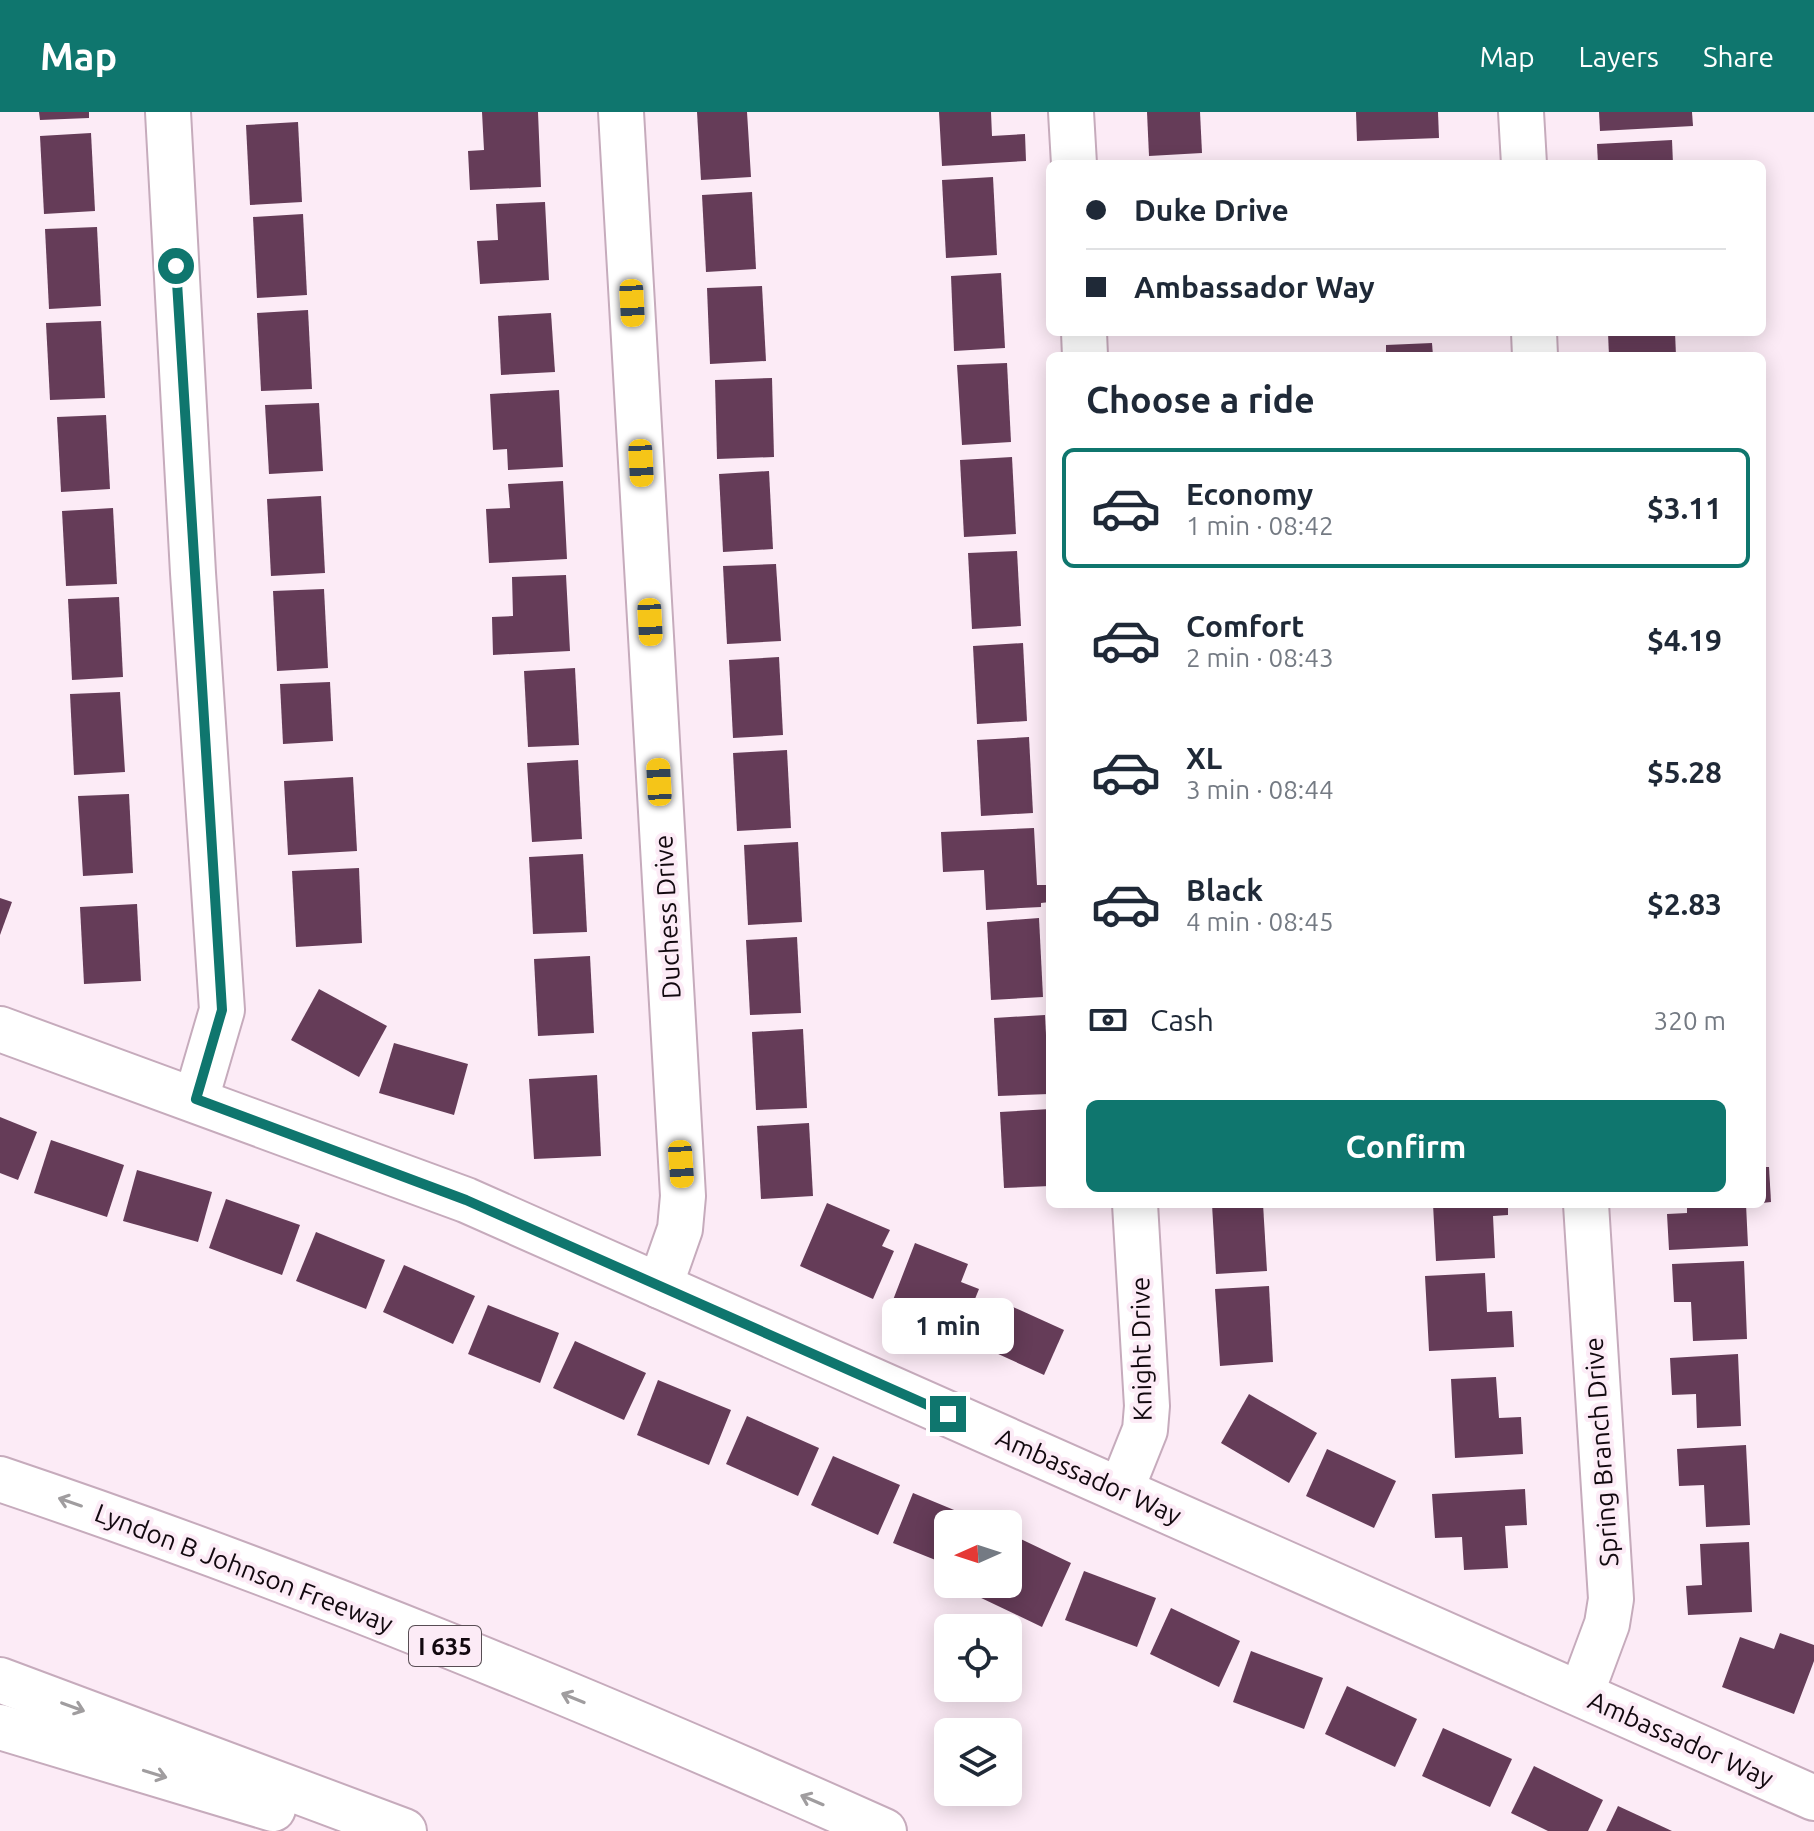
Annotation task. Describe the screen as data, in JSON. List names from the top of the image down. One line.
{"streets":{"main road":["Duchess Drive","Knight Drive","Spring Branch Drive","Ambassador Way","Lyndon B Johnson Freeway","I 635"]},"crossings":[["Duchess Drive","Ambassador Way"],["Knight Drive","Ambassador Way"],["Spring Branch Drive","Ambassador Way"]],"north":"left","page":{"header":"Map","nav":["Map","Layers","Share"],"banner":["Duke Drive","Ambassador Way"],"heading":"Choose a ride","list":[{"name":"Economy","note":"1 min · 08:42","value":"$3.11"},{"name":"Comfort","note":"2 min · 08:43","value":"$4.19"},{"name":"XL","note":"3 min · 08:44","value":"$5.28"},{"name":"Black","note":"4 min · 08:45","value":"$2.83"}],"pay":["Cash","320 m"],"buttons":"Confirm","bubble":"1 min"}}
